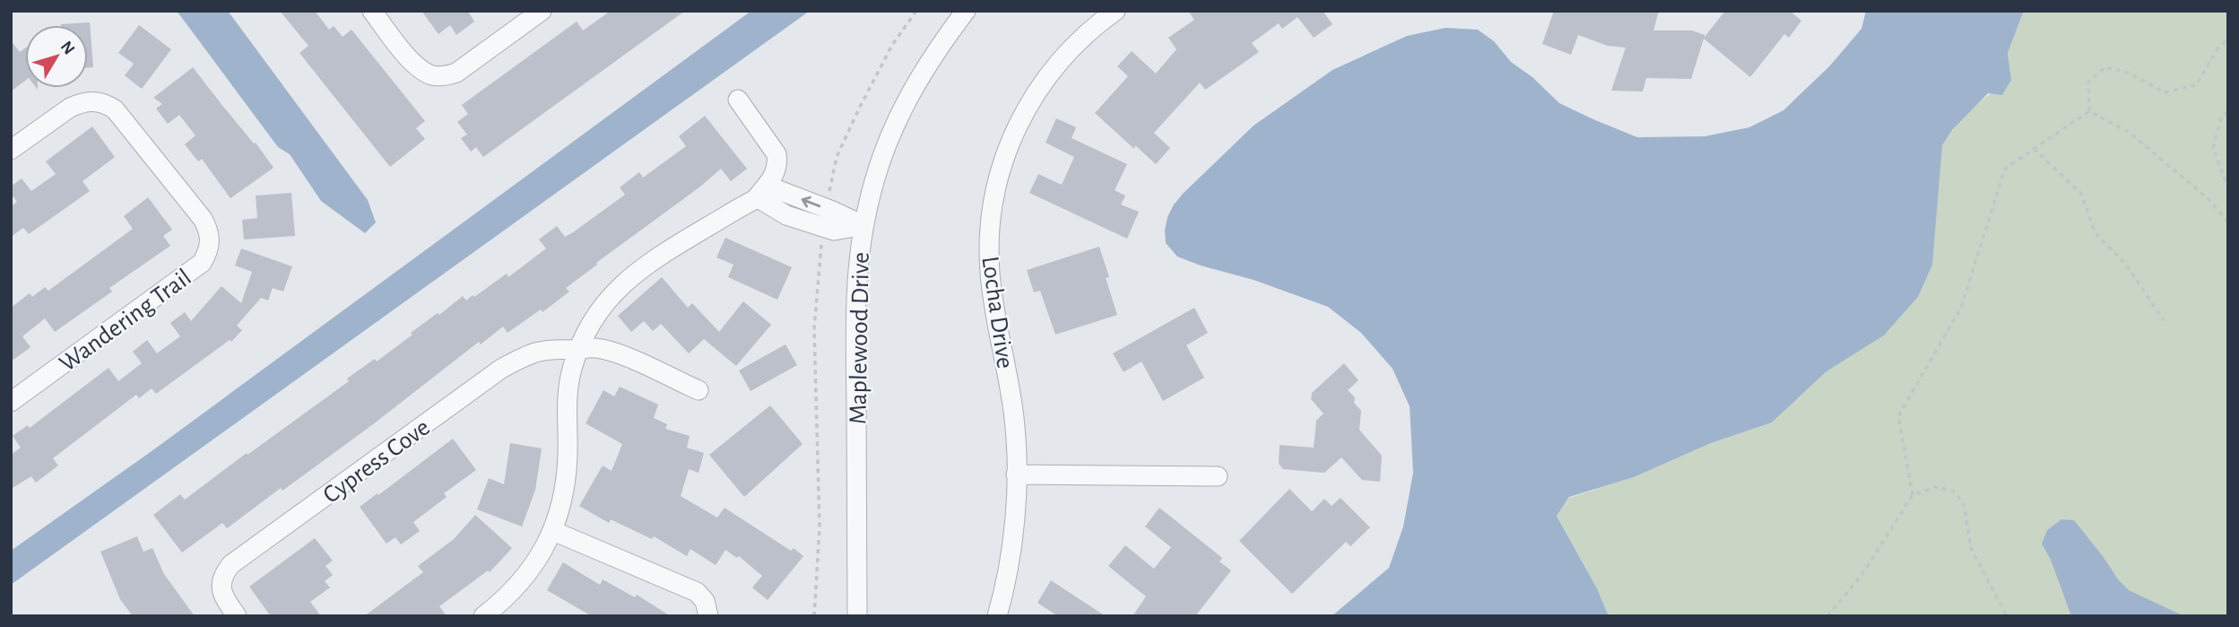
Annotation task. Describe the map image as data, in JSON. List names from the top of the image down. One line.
{"streets":{"street":["Locha Drive","Wandering Trail","Maplewood Drive","Cypress Cove"]},"north":"top right"}
